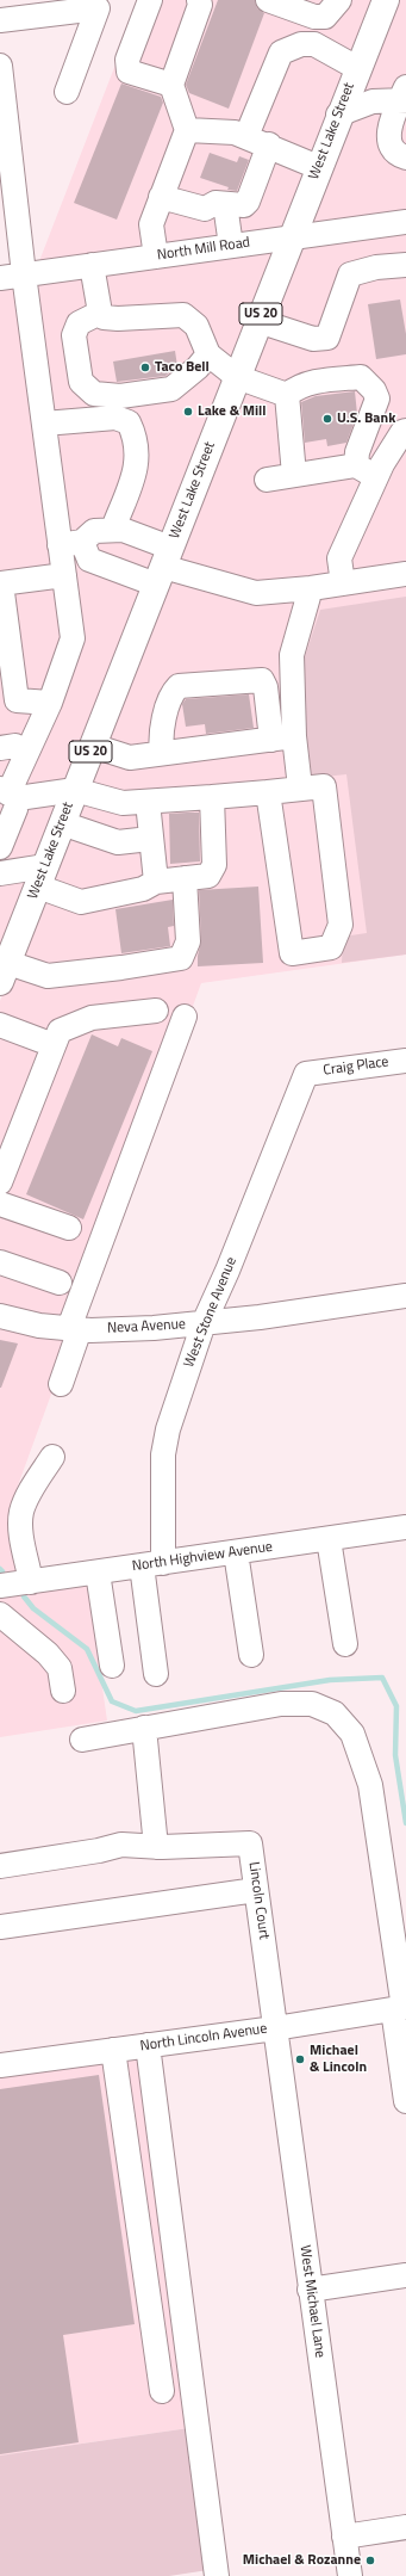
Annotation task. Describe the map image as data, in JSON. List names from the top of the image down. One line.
{"streets":{"main road":["West Lake Street","US 20"],"street":["North Mill Road","Craig Place","West Stone Avenue","Neva Avenue","North Highview Avenue","Lincoln Court","North Lincoln Avenue","West Michael Lane"]},"crossings":[["West Lake Street","North Mill Road"],["Craig Place","West Stone Avenue"],["West Stone Avenue","Neva Avenue"],["West Stone Avenue","North Highview Avenue"],["Lincoln Court","North Lincoln Avenue"],["Lincoln Court","West Michael Lane"],["North Lincoln Avenue","West Michael Lane"]],"places":["Taco Bell","Lake & Mill","U.S. Bank","Michael & Lincoln","Michael & Rozanne"]}
